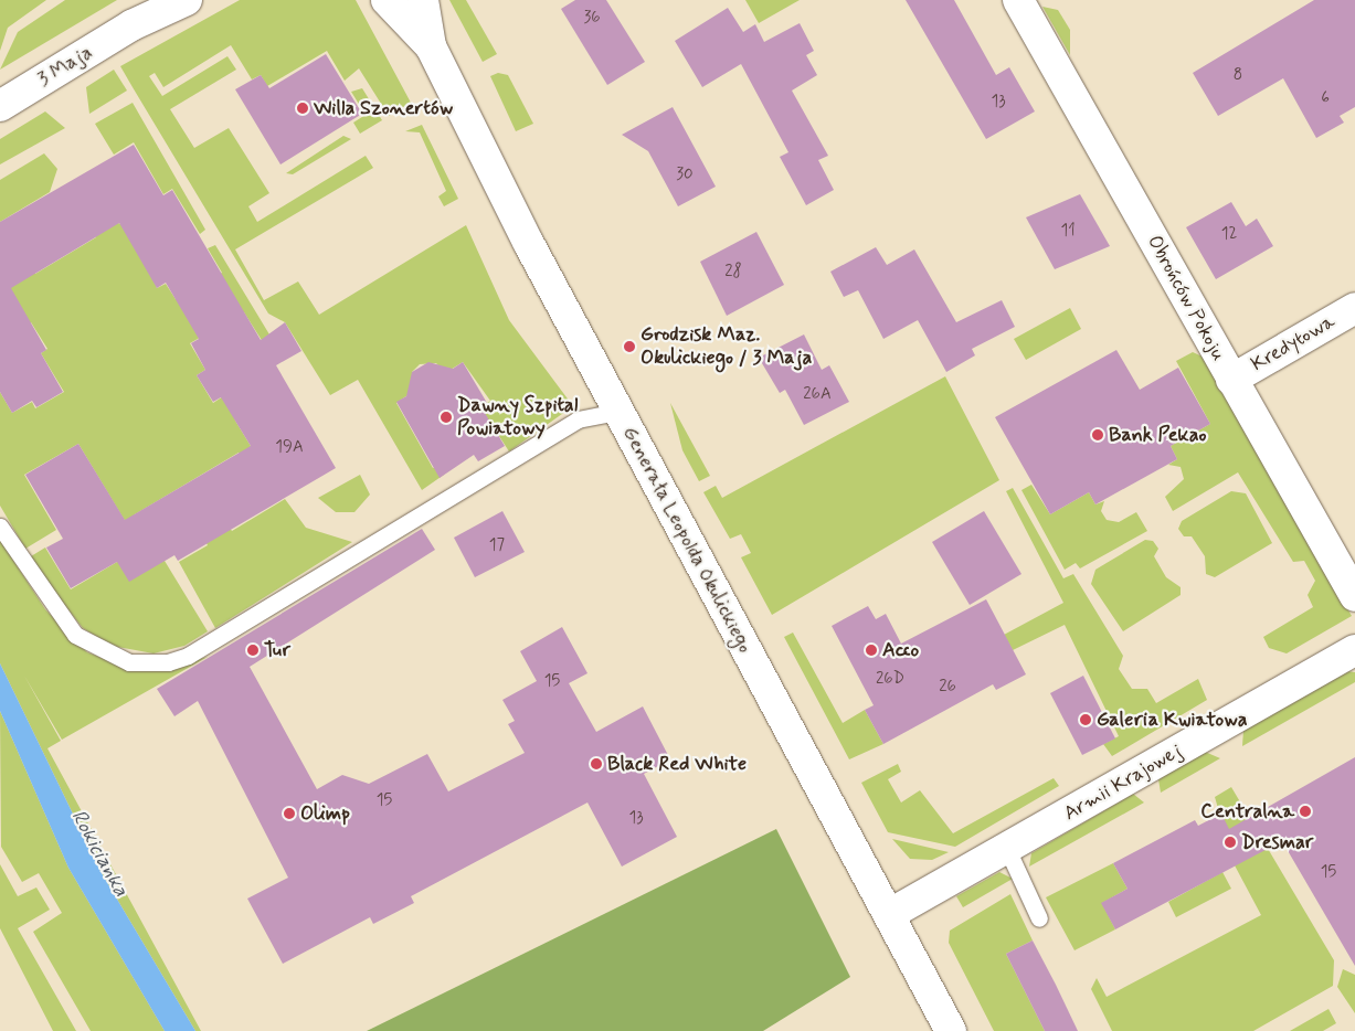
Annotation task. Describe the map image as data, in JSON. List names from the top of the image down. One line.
{"streets":{"street":["3 Maja","Obrońców Pokoju","Kredytowa","Generała Leopolda Okulickiego","Armii Krajowej"]},"crossings":[["Obrońców Pokoju","Kredytowa"],["Generała Leopolda Okulickiego","Armii Krajowej"]],"water":["Rokicianka"],"places":["Willa Szonertów","Grodzisk Maz. Okulickiego / 3 Maja","Dawny Szpital Powiatowy","Bank Pekao","Tur","Acco","Galeria Kwiatowa","Black Red White","Centralna","Olimp","Dresmar"],"house_numbers":["36","8","6","13","30","11","12","28","26A","19A","17","26D","15","26","15","13","15"]}
